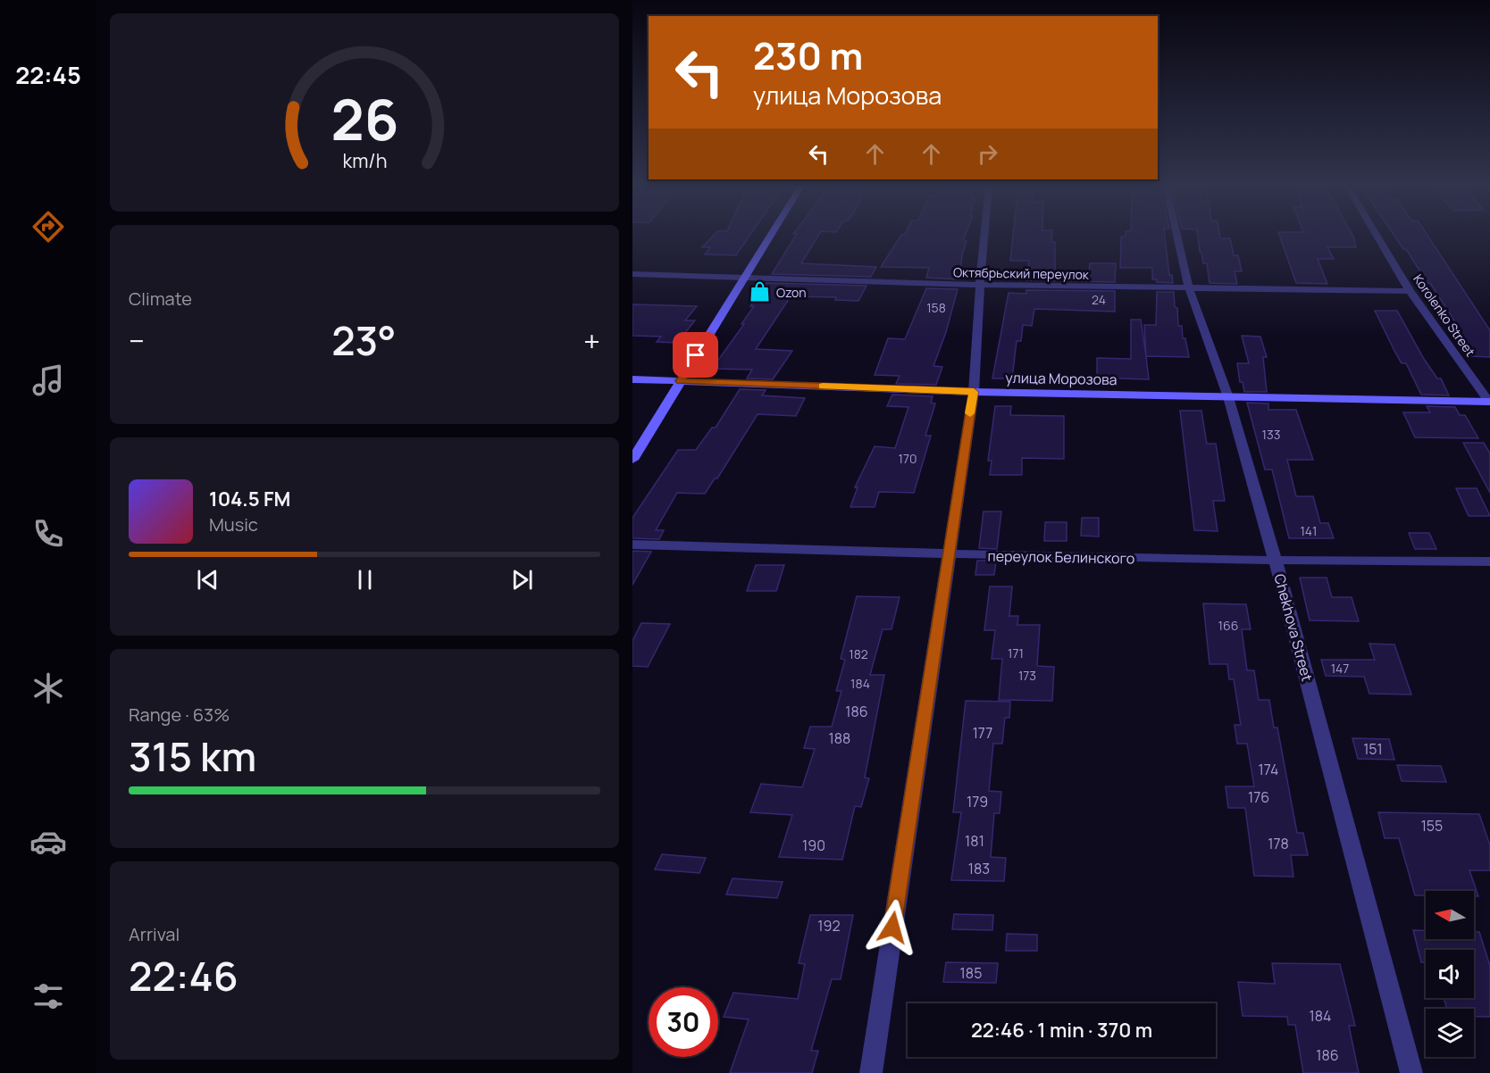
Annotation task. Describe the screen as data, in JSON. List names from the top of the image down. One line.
{"streets":{"street":["Октябрьский переулок","Korolenko Street","улица Морозова","переулок Белинского","Chekhova Street"]},"crossings":[["Октябрьский переулок","Korolenko Street"],["Октябрьский переулок","Chekhova Street"],["Korolenko Street","улица Морозова"],["улица Морозова","Chekhova Street"],["переулок Белинского","Chekhova Street"]],"places":{"shop":["Ozon"]},"house_numbers":["24","158","133","170","141","166","171","182","147","173","184","186","177","188","151","174","176","179","155","181","178","190","183","192","185","184","186"],"north":"left","page":{"tabs":"22:45","turn":["230 m","улица Морозова"],"tile":["Climate",["Range · 63%","315 km"],["Arrival","22:46"]],"heat":["−","23°","+"],"song":["104.5 FM","Music"],"limit":"30","trip":"22:46 · 1 min · 370 m","gauge":["26","km/h"]}}
